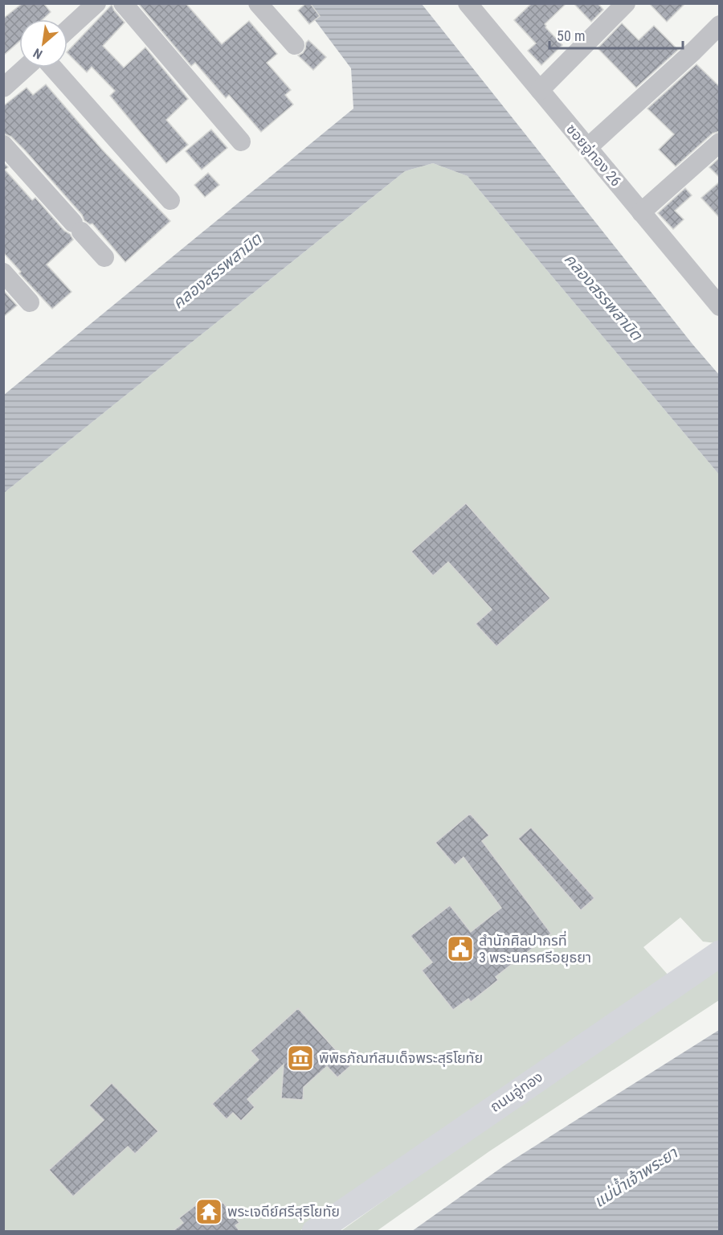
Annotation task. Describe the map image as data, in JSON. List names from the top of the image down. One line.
{"streets":{"main road":["ถนนอู่ทอง"],"street":["ซอยอู่ทอง 26"]},"water":["คลองสรรพสามิต","แม่น้ำเจ้าพระยา"],"places":{"public building":["สำนักศิลปากรที่ 3 พระนครศรีอยุธยา"],"museum":["พิพิธภัณฑ์สมเด็จพระสุริโยทัย"],"temple":["พระเจดีย์ศรีสุริโยทัย"]},"scale_bar":"50 m","north":"bottom left"}
